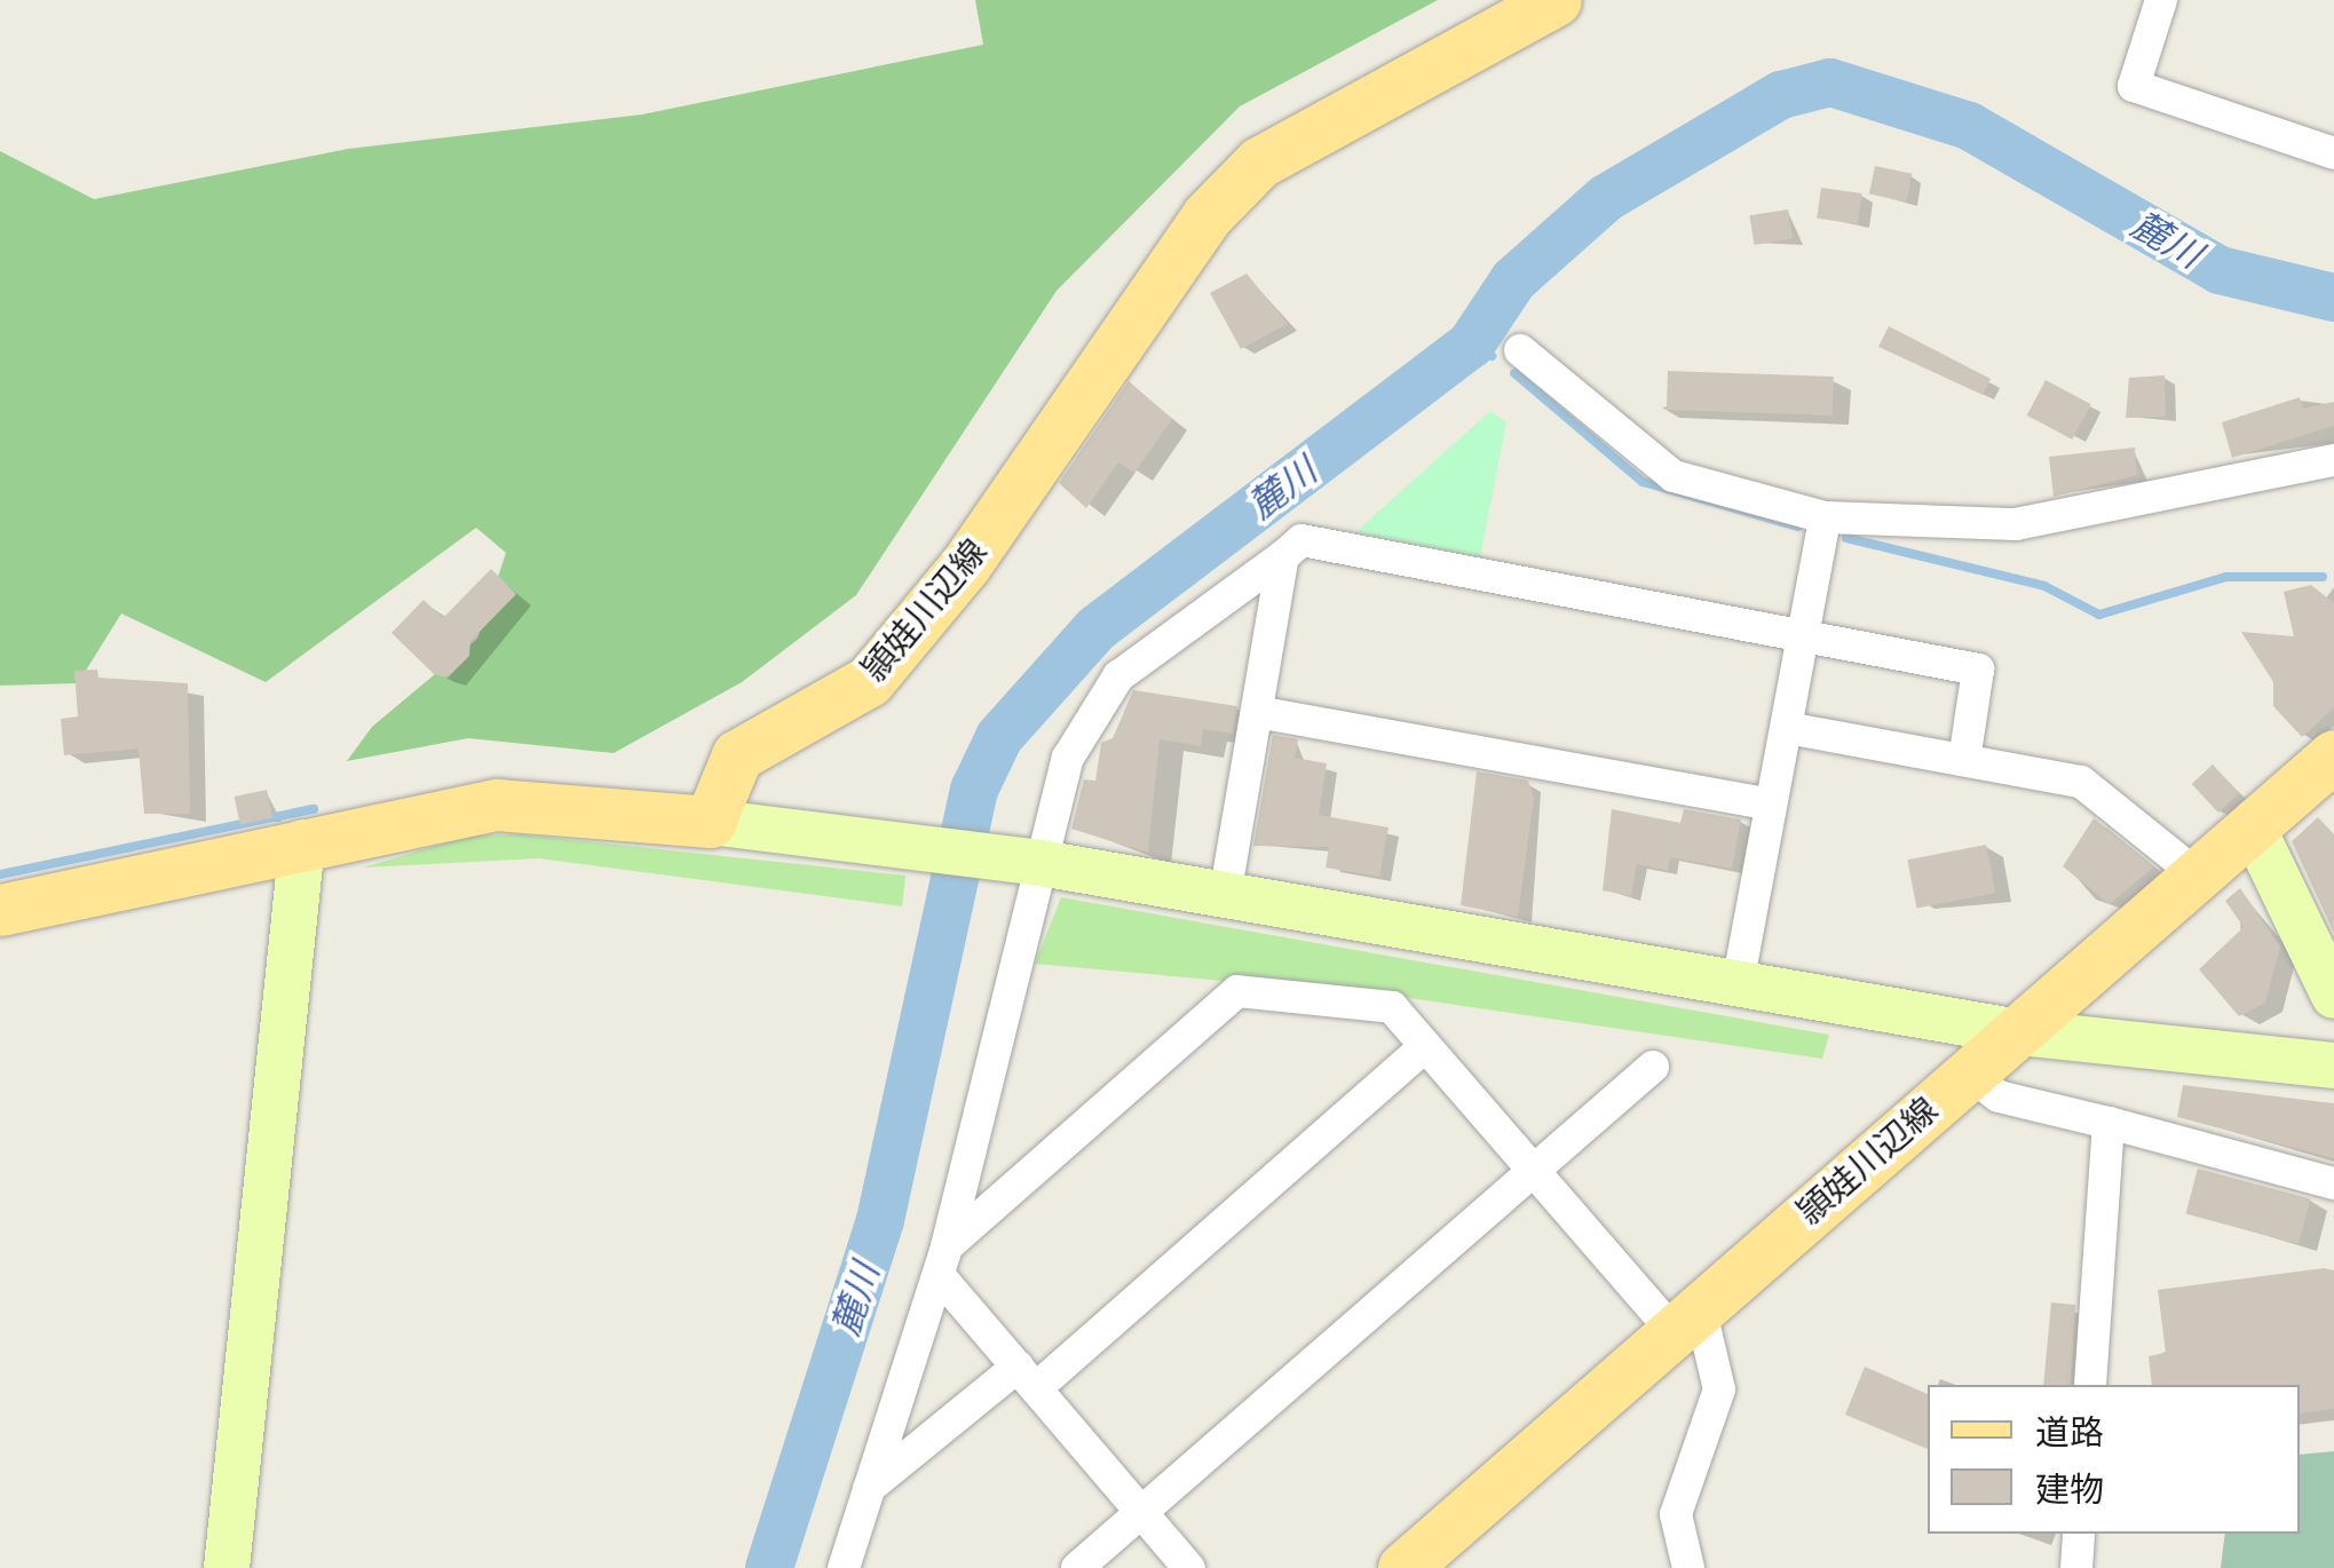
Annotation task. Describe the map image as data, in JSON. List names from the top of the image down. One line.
{"streets":{"main road":["頴娃川辺線"]},"water":["麓川"],"legend":["道路","建物"]}
